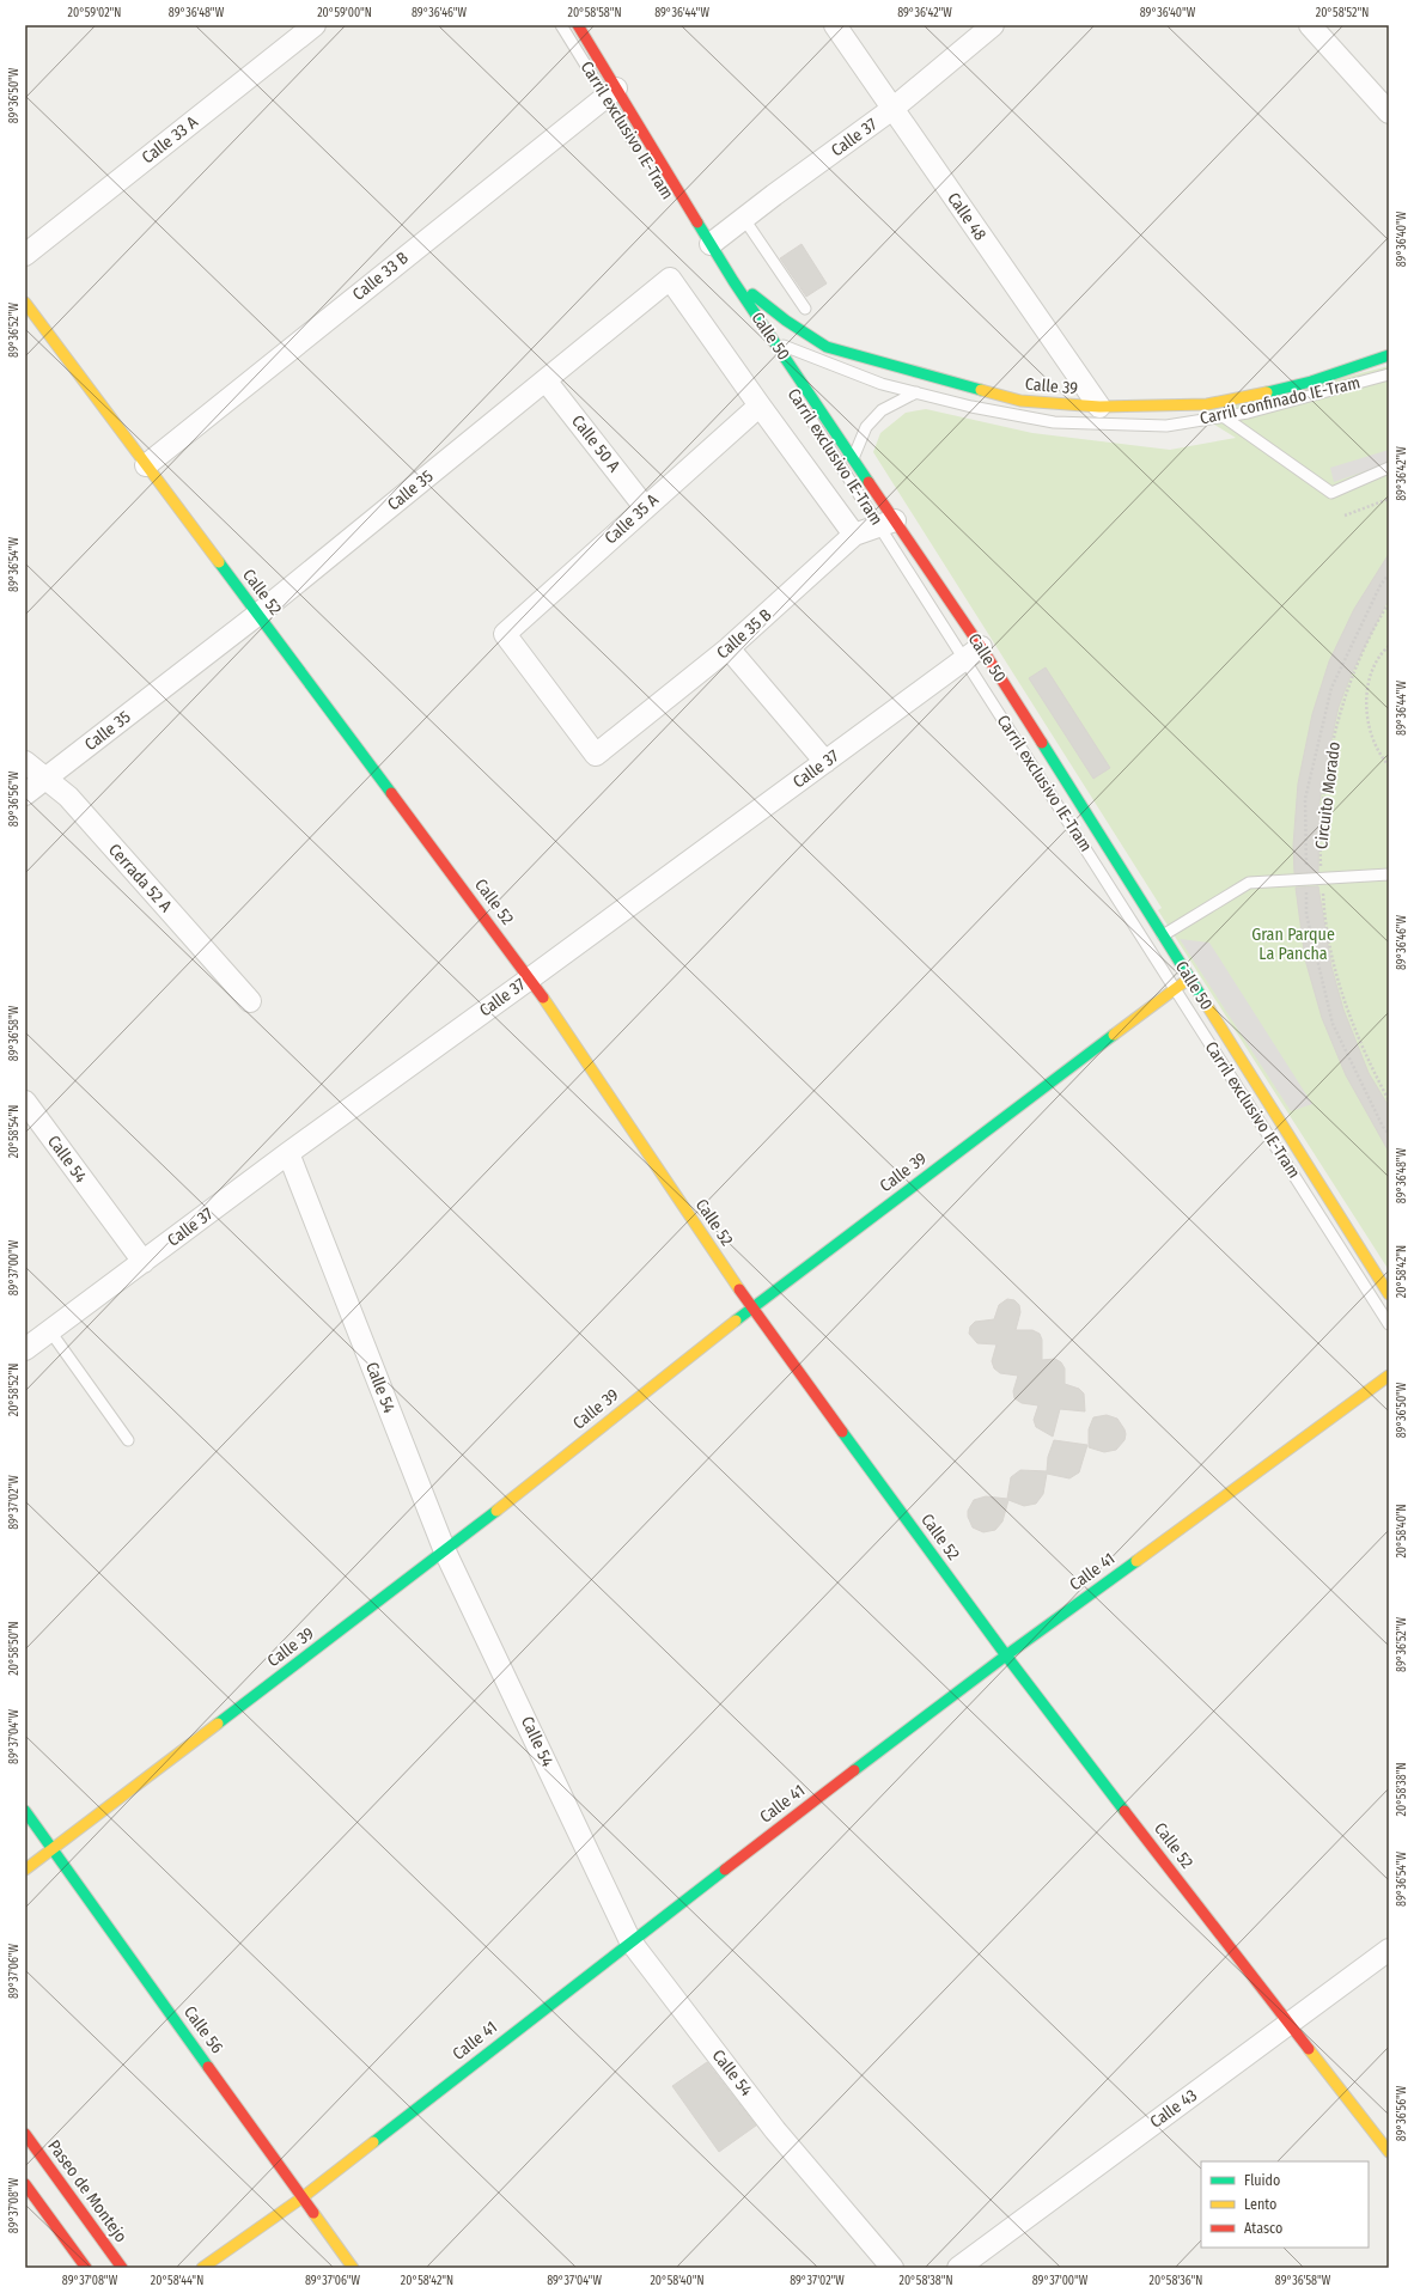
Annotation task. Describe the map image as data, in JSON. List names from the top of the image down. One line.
{"streets":{"main road":["Calle 50","Calle 39","Calle 52","Calle 41","Calle 56","Paseo de Montejo"],"street":["Calle 37","Calle 33 A","Calle 48","Calle 33 B","Calle 50 A","Calle 35","Calle 35 A","Calle 35 B","Cerrada 52 A","Calle 54","Calle 43"],"lane":["Carril exclusivo IE-Tram","Carril confinado IE-Tram"],"path":["Circuito Morado"]},"crossings":[["Carril exclusivo IE-Tram","Calle 37"],["Carril exclusivo IE-Tram","Calle 33 B"],["Carril exclusivo IE-Tram","Calle 50"],["Carril exclusivo IE-Tram","Calle 39"],["Carril exclusivo IE-Tram","Carril confinado IE-Tram"],["Carril exclusivo IE-Tram","Calle 35 B"],["Calle 37","Calle 48"],["Calle 37","Calle 50"],["Calle 37","Calle 52"],["Calle 37","Calle 54"],["Calle 48","Calle 39"],["Calle 33 B","Calle 50"],["Calle 33 B","Calle 52"],["Calle 50","Calle 39"],["Calle 50","Carril confinado IE-Tram"],["Calle 50","Calle 35 B"],["Calle 39","Calle 52"],["Calle 39","Calle 54"],["Calle 39","Calle 56"],["Calle 50 A","Calle 35"],["Calle 50 A","Calle 35 A"],["Calle 35","Calle 35 A"],["Calle 35","Calle 52"],["Calle 35","Cerrada 52 A"],["Calle 35 A","Calle 35 B"],["Calle 52","Calle 41"],["Calle 52","Calle 43"],["Calle 54","Calle 41"],["Calle 41","Calle 56"]],"parks":["Gran Parque La Pancha"],"legend":["Fluido","Lento","Atasco"],"coordinates":["20°59'02\"N","89°36'48\"W","20°59'00\"N","89°36'46\"W","20°58'58\"N","89°36'44\"W","89°36'42\"W","89°36'40\"W","20°58'52\"N","89°36'50\"W","89°36'52\"W","89°36'54\"W","89°36'56\"W","89°36'58\"W","20°58'54\"N","89°37'00\"W","20°58'42\"N","89°37'02\"W","20°58'40\"N","20°58'50\"N","89°37'04\"W","20°58'38\"N","89°37'06\"W","89°37'08\"W","20°58'44\"N","20°58'36\"N"]}
